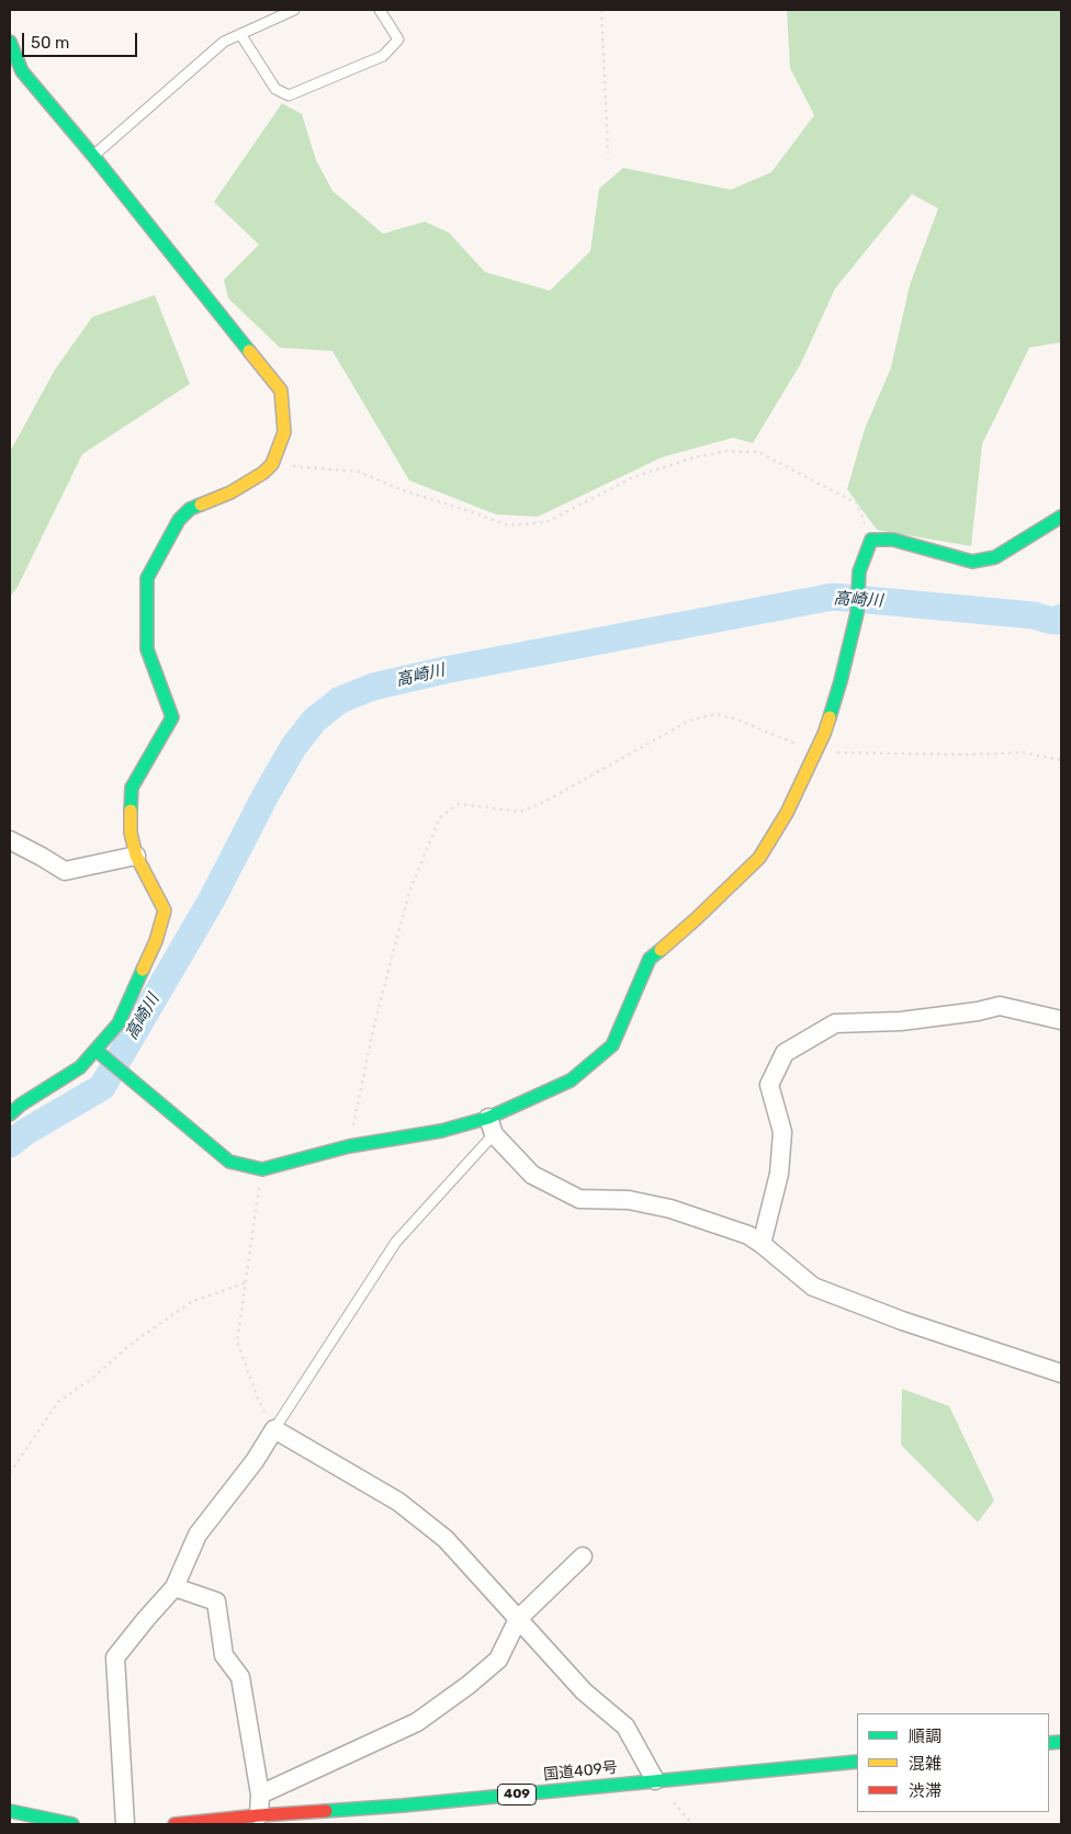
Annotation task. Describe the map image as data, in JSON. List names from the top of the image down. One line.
{"streets":{"main road":["国道409号","409"]},"water":["高崎川"],"legend":["順調","混雑","渋滞"],"scale_bar":"50 m"}
